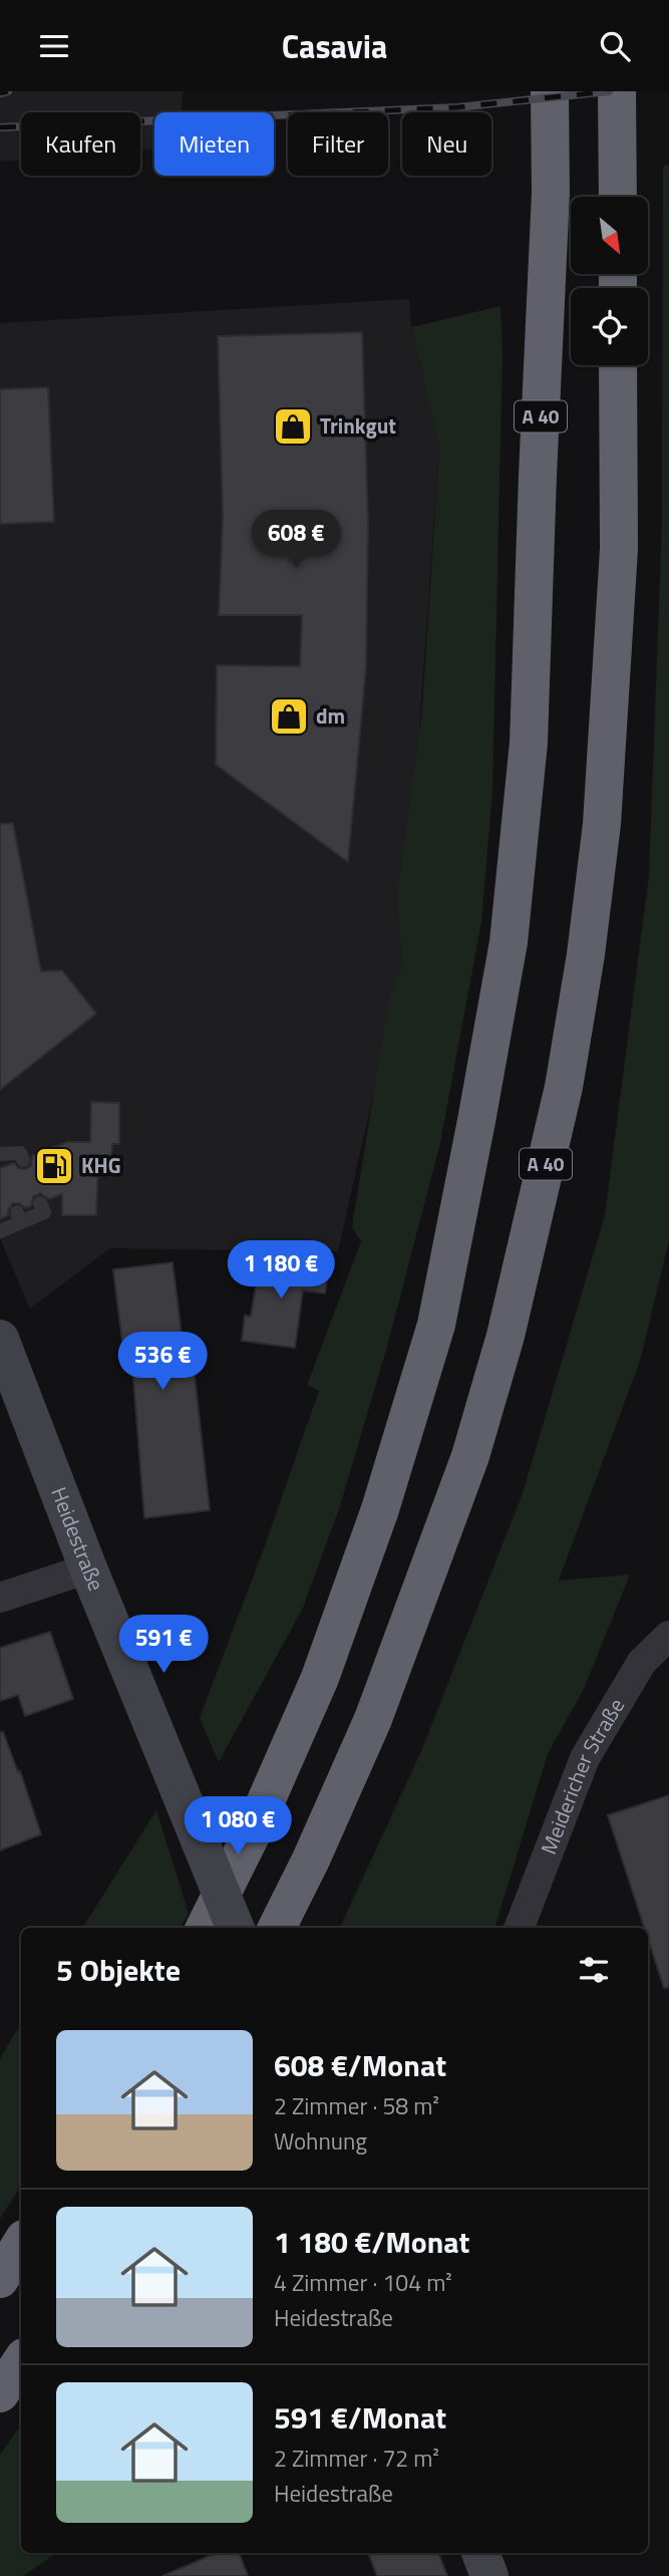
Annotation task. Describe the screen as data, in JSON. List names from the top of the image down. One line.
{"streets":{"highway":["A 40"],"street":["Heidestraße","Meidericher Straße"]},"places":{"shop":["Trinkgut","dm"],"fuel station":["KHG"]},"north":"bottom right","page":{"header":"Casavia","chip":["Kaufen","Mieten","Filter","Neu"],"price":["608 €","1 180 €","536 €","591 €","1 080 €"],"heading":"5 Objekte","list":[{"name":"608 €/Monat","note":"2 Zimmer · 58 m² · Wohnung"},{"name":"1 180 €/Monat","note":"4 Zimmer · 104 m² · Heidestraße"},{"name":"591 €/Monat","note":"2 Zimmer · 72 m² · Heidestraße"}]}}
